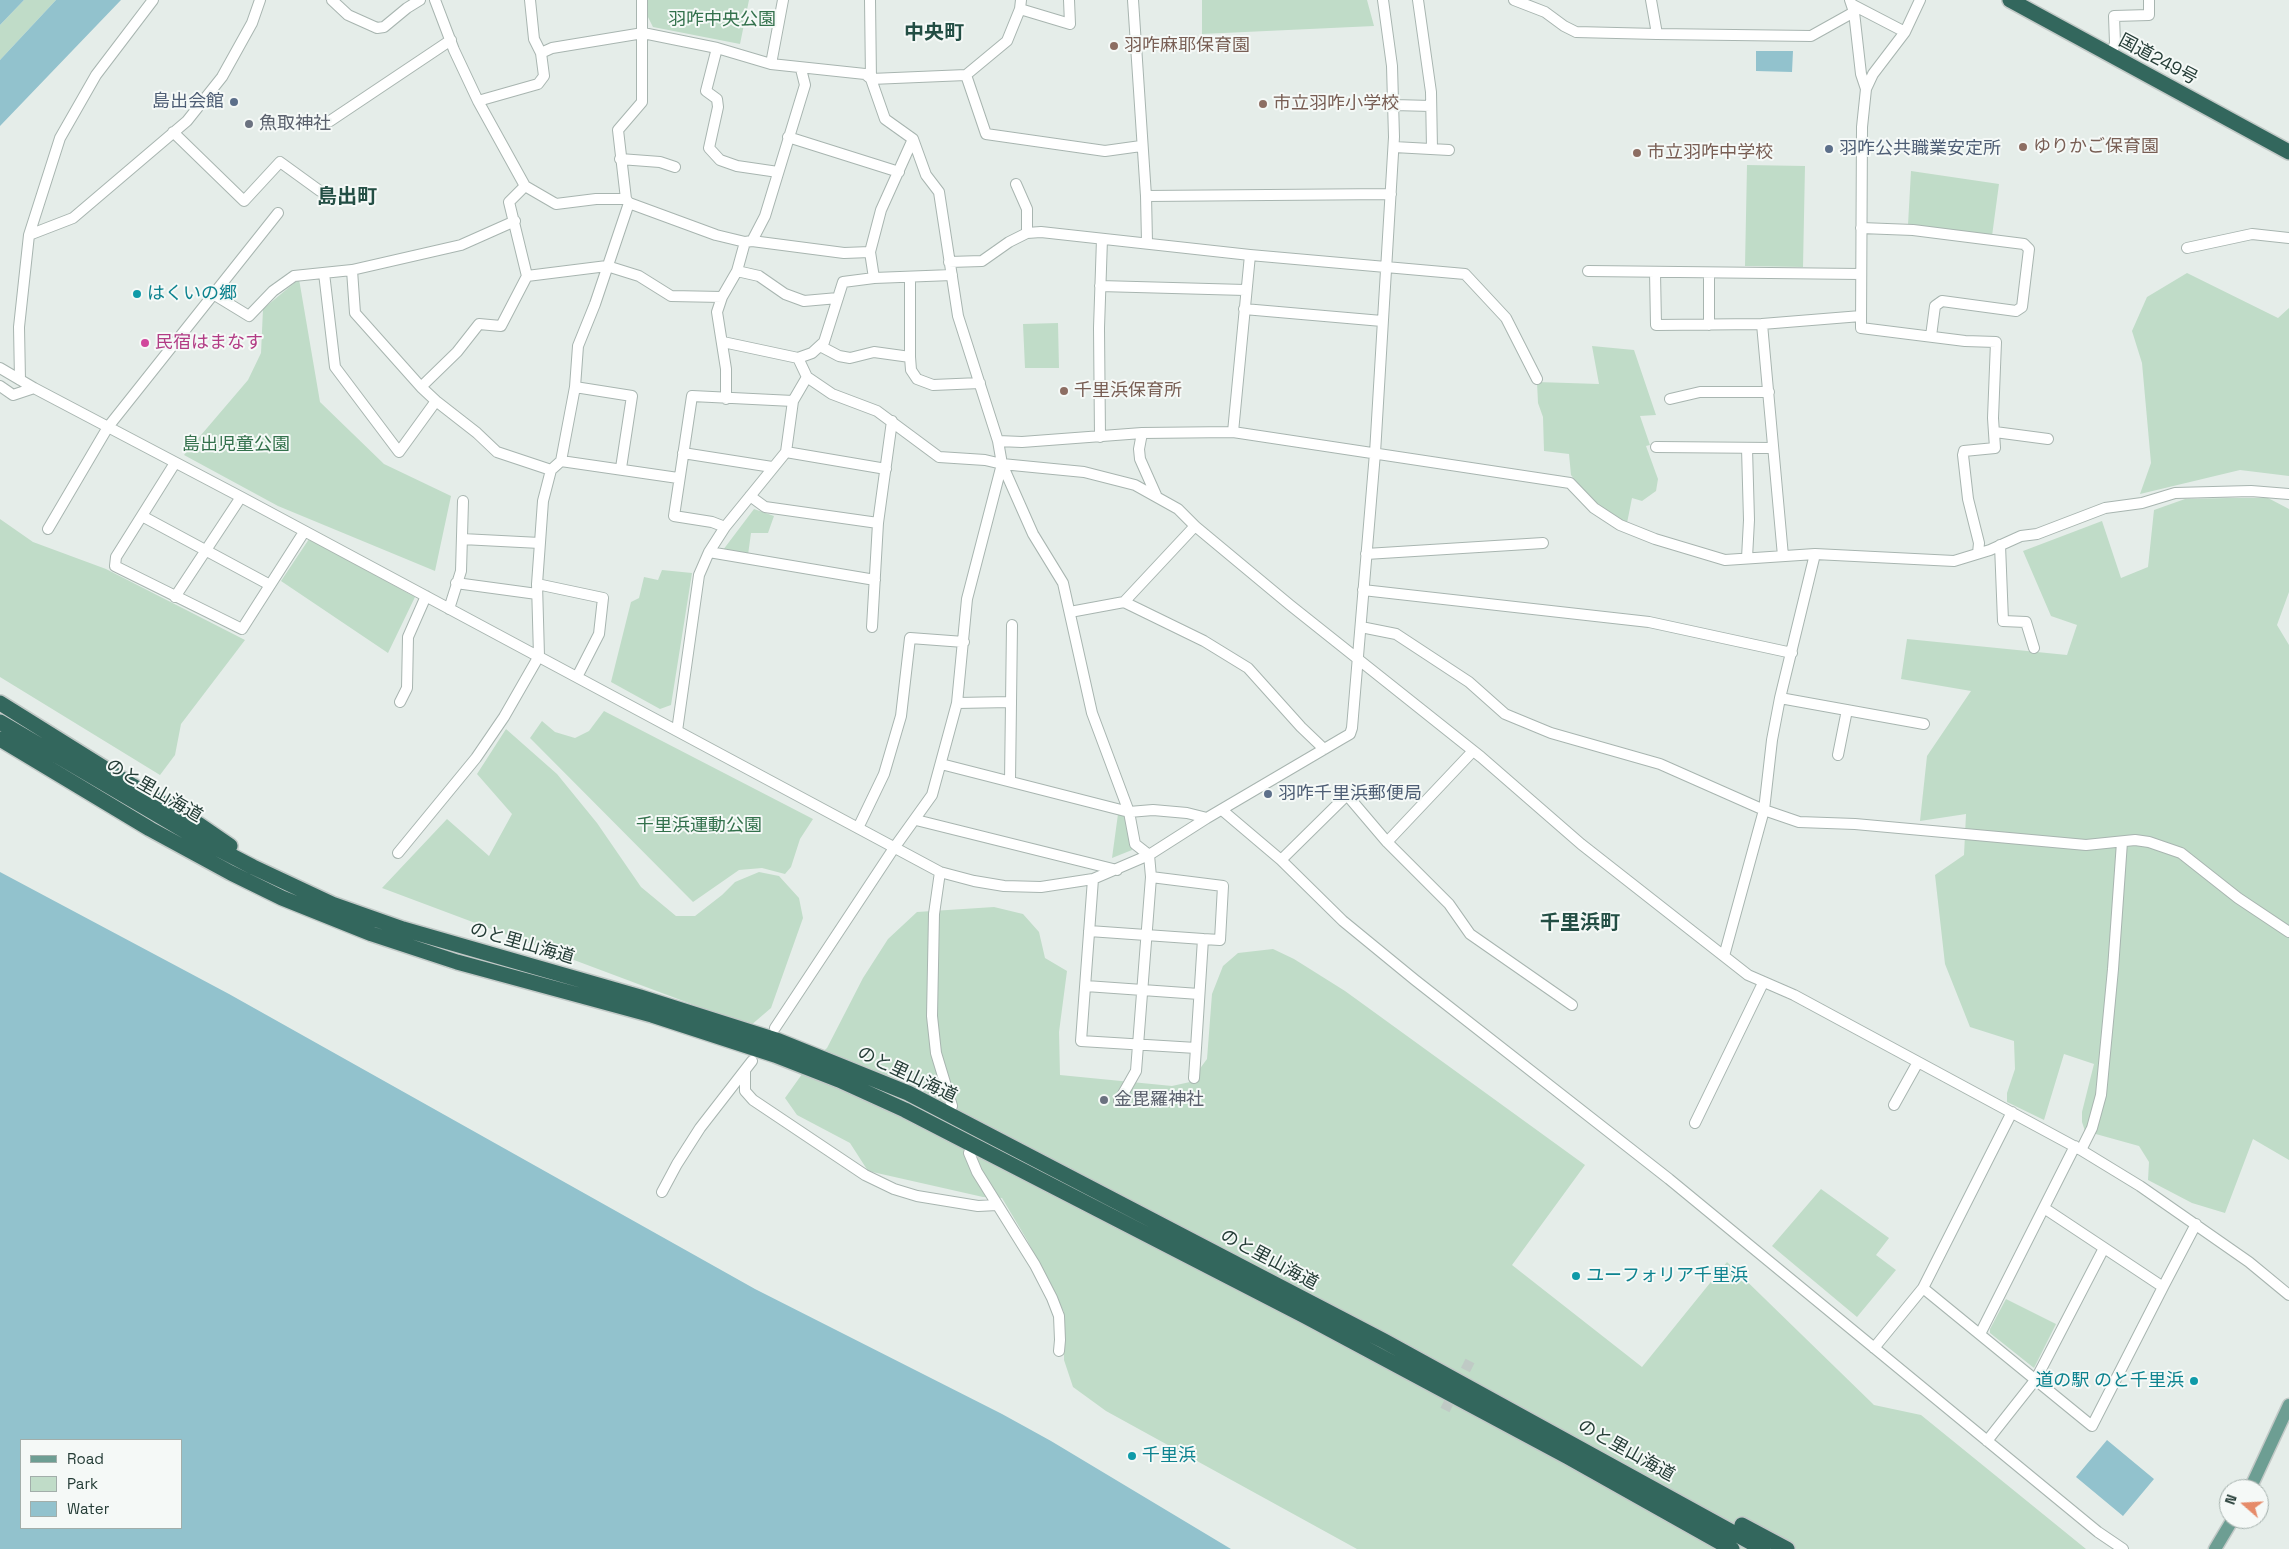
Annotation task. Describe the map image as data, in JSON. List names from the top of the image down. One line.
{"streets":{"highway":["国道249号","のと里山海道"]},"districts":["中央町","島出町","千里浜町"],"parks":["羽咋中央公園","島出児童公園","千里浜運動公園"],"places":["羽咋麻耶保育園","島出会館","市立羽咋小学校","魚取神社","ゆりかご保育園","羽咋公共職業安定所","市立羽咋中学校","はくいの郷","民宿はまなす","千里浜保育所","羽咋千里浜郵便局","金毘羅神社","ユーフォリア千里浜","道の駅 のと千里浜","千里浜"],"legend":["Road","Park","Water"],"north":"left"}
